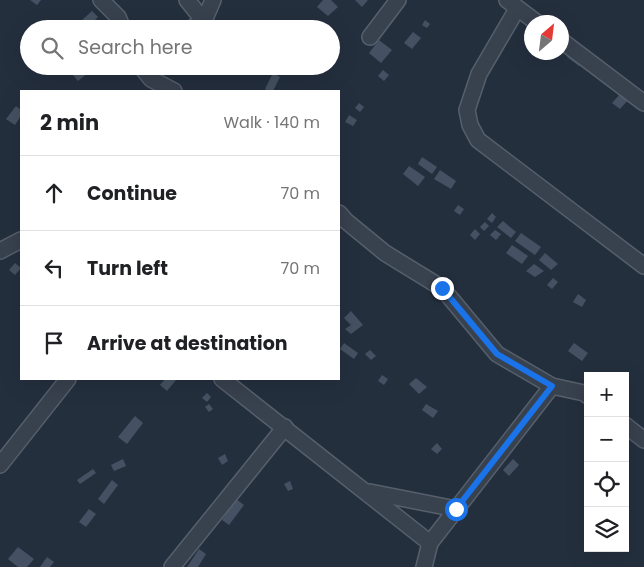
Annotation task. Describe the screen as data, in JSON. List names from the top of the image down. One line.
{"north":"top right","page":{"search":"Search here","heading":["2 min","Walk · 140 m"],"list":[["Continue","70 m"],["Turn left","70 m"],"Arrive at destination"],"map_buttons":["+","−"]}}
